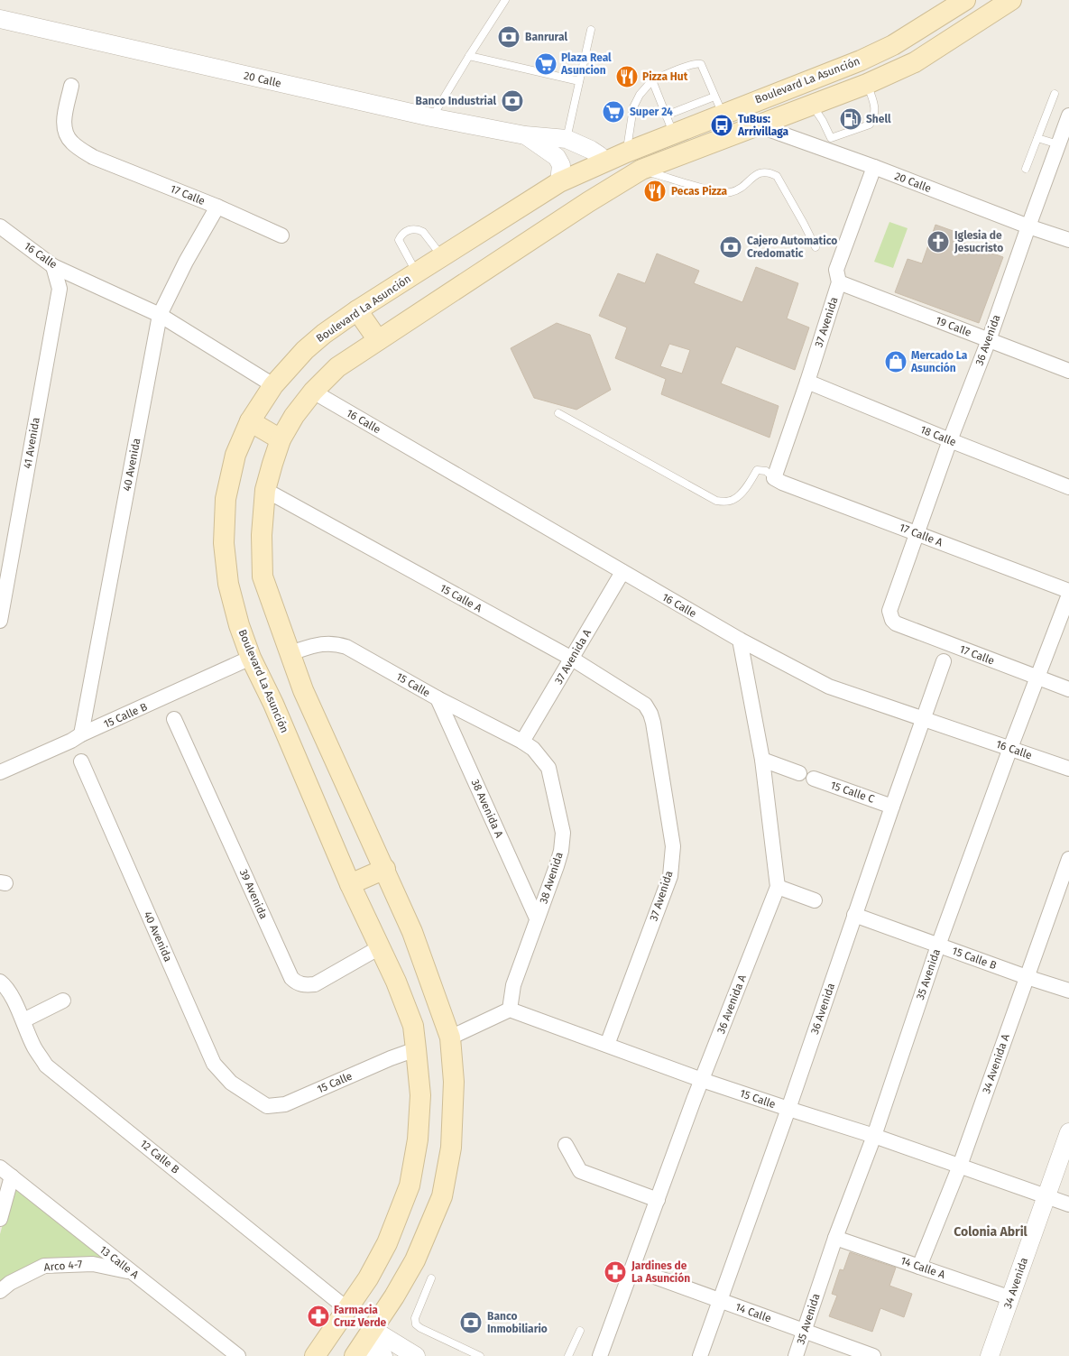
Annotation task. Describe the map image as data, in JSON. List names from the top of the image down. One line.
{"streets":{"main road":["Boulevard La Asunción"],"street":["20 Calle","17 Calle","16 Calle","37 Avenida","19 Calle","36 Avenida","18 Calle","41 Avenida","40 Avenida","17 Calle A","15 Calle A","37 Avenida A","15 Calle","15 Calle B","15 Calle C","38 Avenida A","38 Avenida","39 Avenida","35 Avenida","36 Avenida A","34 Avenida A","12 Calle B","13 Calle A","Arco 4-7","14 Calle A","34 Avenida","14 Calle"]},"crossings":[["20 Calle","Boulevard La Asunción"],["20 Calle","37 Avenida"],["20 Calle","36 Avenida"],["Boulevard La Asunción","16 Calle"],["Boulevard La Asunción","15 Calle"],["Boulevard La Asunción","15 Calle B"],["Boulevard La Asunción","39 Avenida"],["Boulevard La Asunción","12 Calle B"],["17 Calle","36 Avenida"],["17 Calle","40 Avenida"],["17 Calle","35 Avenida"],["16 Calle","36 Avenida"],["16 Calle","41 Avenida"],["16 Calle","40 Avenida"],["16 Calle","37 Avenida A"],["16 Calle","35 Avenida"],["16 Calle","36 Avenida A"],["37 Avenida","19 Calle"],["37 Avenida","18 Calle"],["37 Avenida","17 Calle A"],["37 Avenida","15 Calle A"],["37 Avenida","15 Calle"],["19 Calle","36 Avenida"],["36 Avenida","18 Calle"],["36 Avenida","17 Calle A"],["36 Avenida","15 Calle"],["36 Avenida","15 Calle B"],["36 Avenida","15 Calle C"],["36 Avenida","14 Calle"],["40 Avenida","15 Calle"],["40 Avenida","15 Calle B"],["15 Calle A","37 Avenida A"],["37 Avenida A","15 Calle"],["37 Avenida A","38 Avenida"],["15 Calle","38 Avenida A"],["15 Calle","38 Avenida"],["15 Calle","35 Avenida"],["15 Calle","36 Avenida A"],["15 Calle","34 Avenida A"],["15 Calle","34 Avenida"],["15 Calle B","35 Avenida"],["15 Calle B","34 Avenida A"],["15 Calle C","36 Avenida A"],["38 Avenida A","38 Avenida"],["35 Avenida","14 Calle A"],["35 Avenida","14 Calle"],["36 Avenida A","14 Calle"],["34 Avenida A","14 Calle A"],["13 Calle A","Arco 4-7"],["14 Calle A","34 Avenida"]],"districts":["Colonia Abril"],"places":{"bank":["Banrural","Banco Industrial","Cajero Automatico Credomatic","Banco Inmobiliario"],"supermarket":["Plaza Real Asuncion","Super 24"],"restaurant":["Pizza Hut","Pecas Pizza"],"fuel station":["Shell"],"bus stop":["TuBus: Arrivillaga"],"church":["Iglesia de Jesucristo"],"shop":["Mercado La Asunción"],"pharmacy":["Jardines de La Asunción","Farmacia Cruz Verde"]}}
